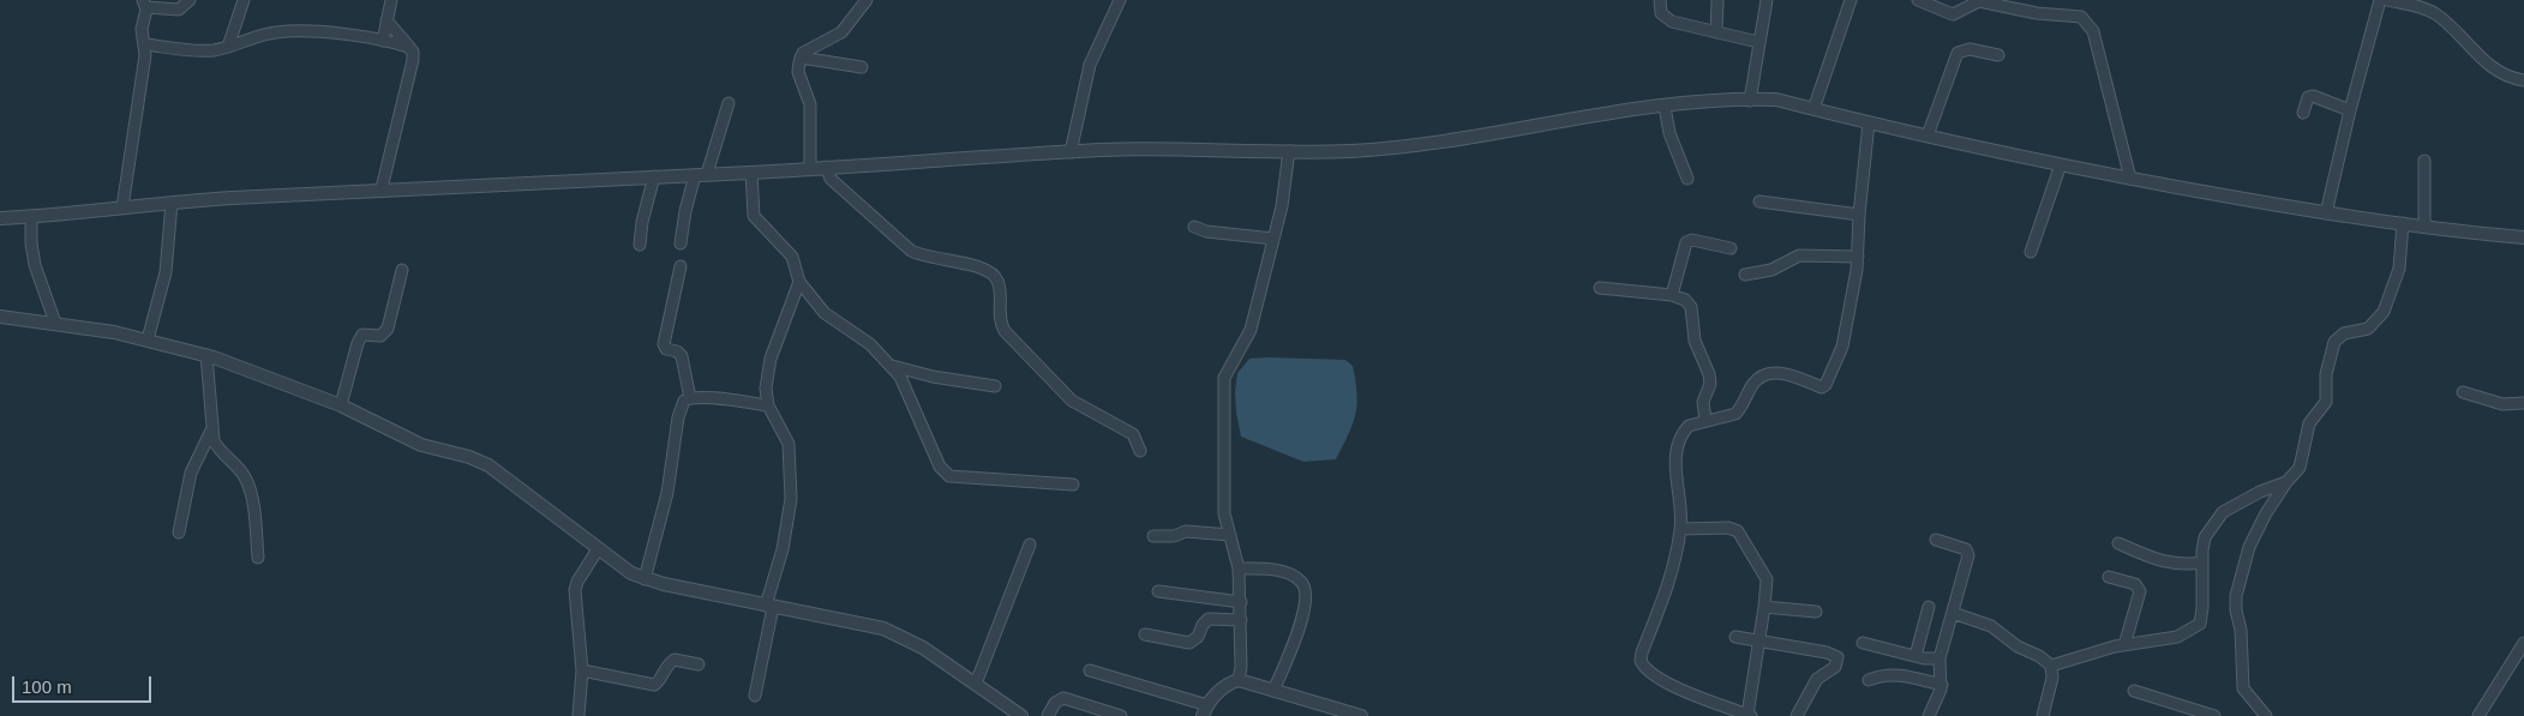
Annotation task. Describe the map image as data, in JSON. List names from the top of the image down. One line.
{"scale_bar":"100 m"}
